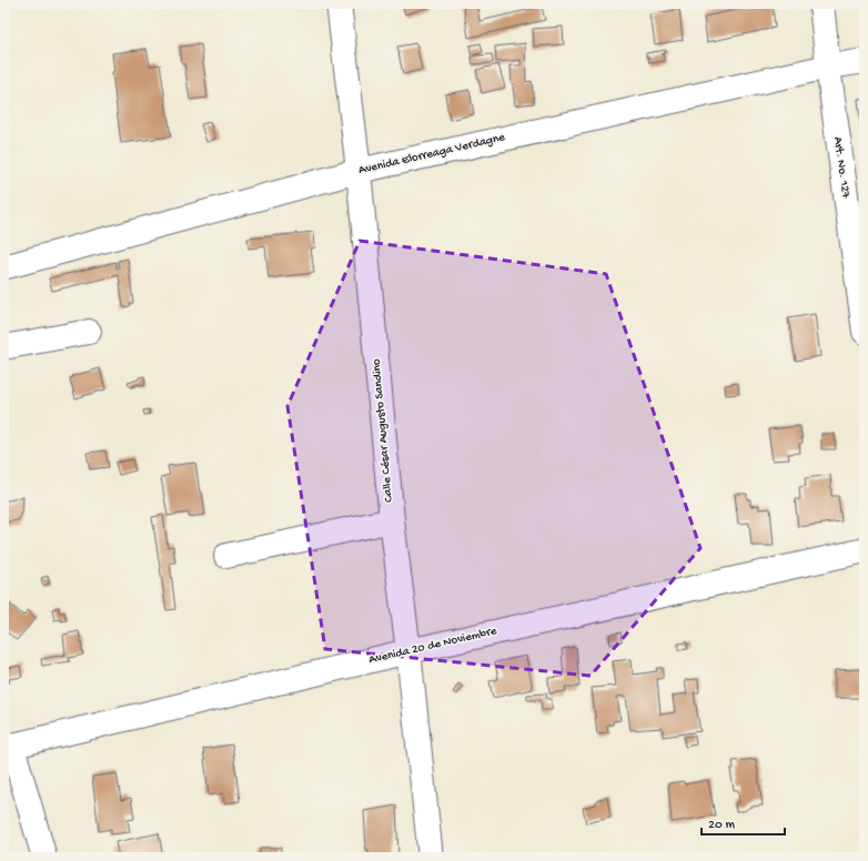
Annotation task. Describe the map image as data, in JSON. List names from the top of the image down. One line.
{"streets":{"street":["Avenida Elorreaga Verdagne","Art. No. 127","Calle César Augusto Sandino","Avenida 20 de Noviembre"]},"crossings":[["Avenida Elorreaga Verdagne","Art. No. 127"],["Avenida Elorreaga Verdagne","Calle César Augusto Sandino"],["Calle César Augusto Sandino","Avenida 20 de Noviembre"]],"scale_bar":"20 m"}
